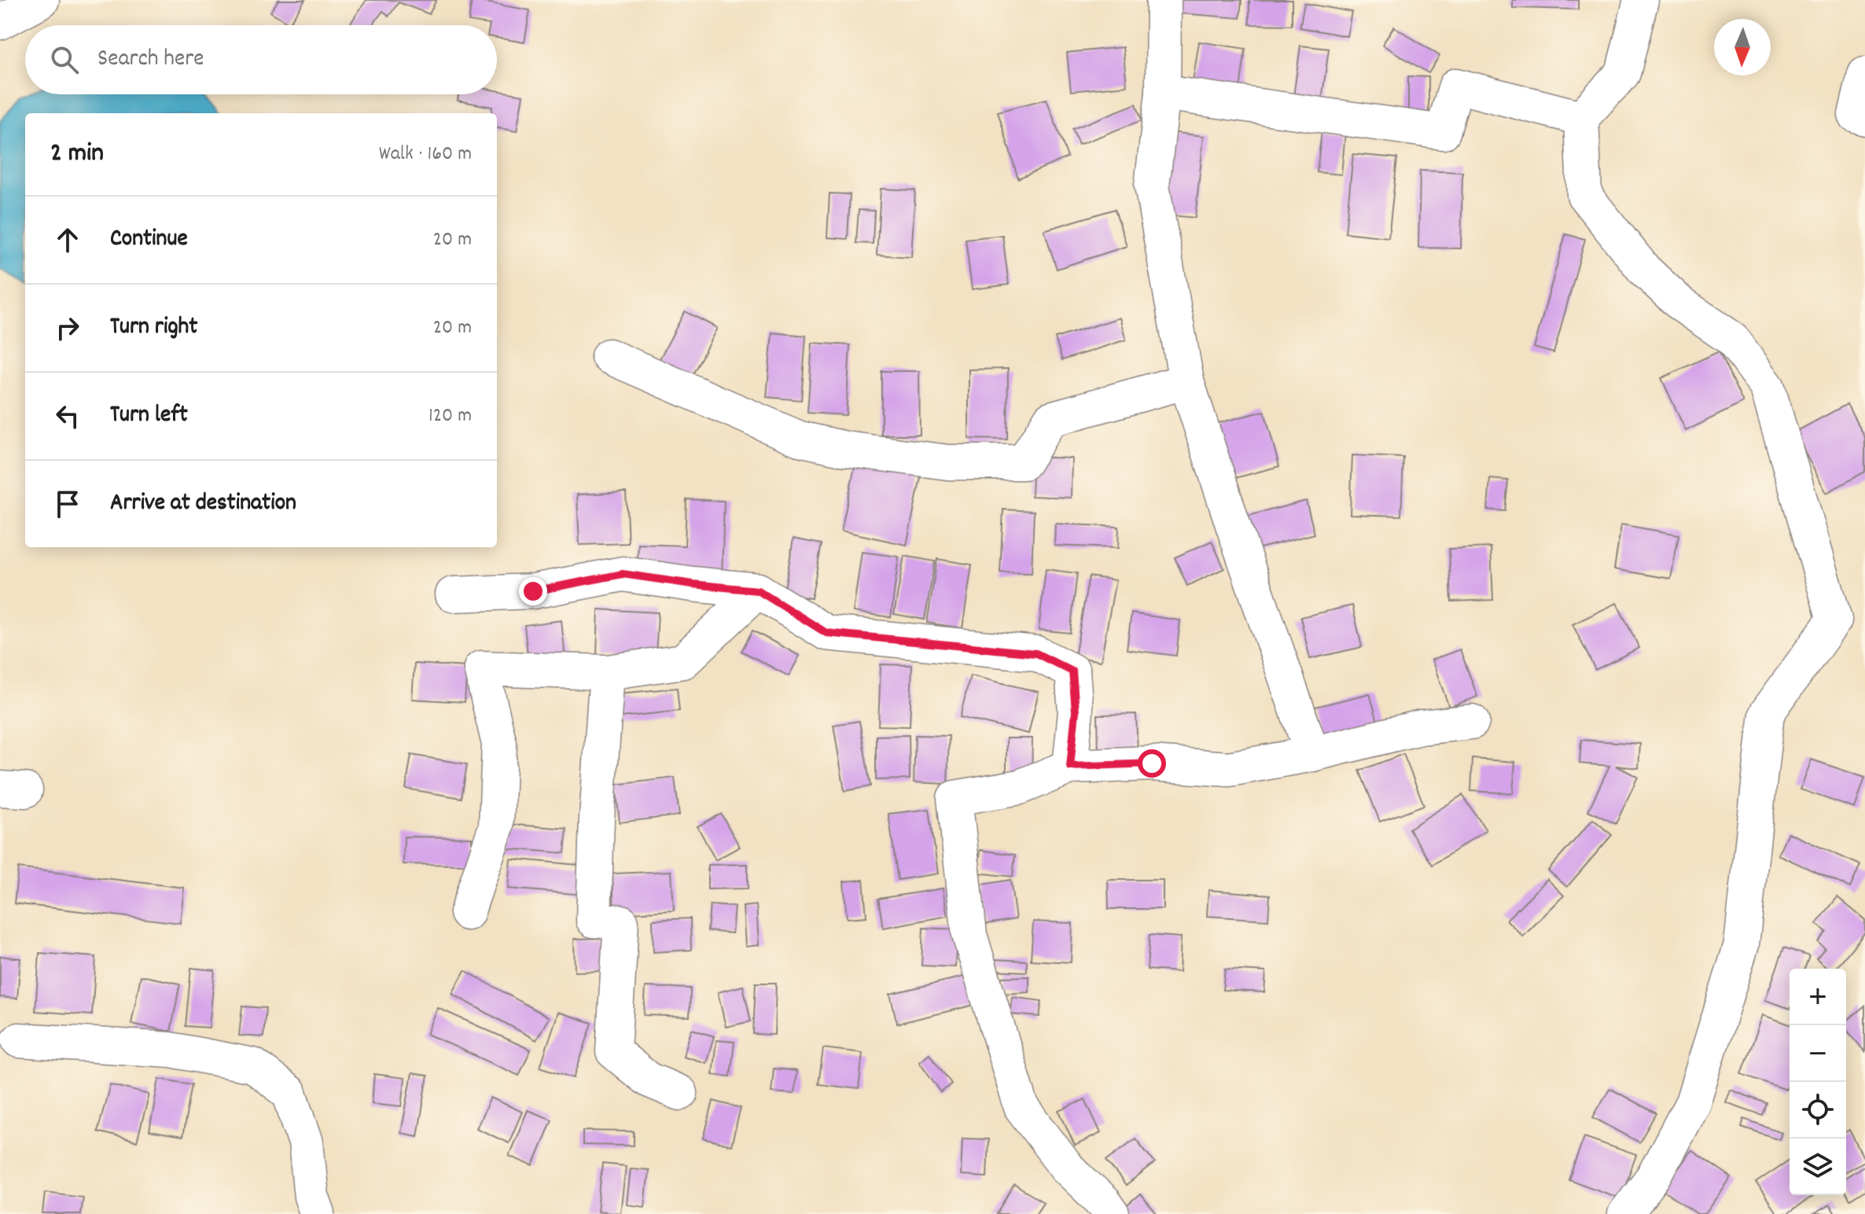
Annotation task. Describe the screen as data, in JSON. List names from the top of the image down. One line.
{"north":"bottom","page":{"search":"Search here","heading":["2 min","Walk · 160 m"],"list":[["Continue","20 m"],["Turn right","20 m"],["Turn left","120 m"],"Arrive at destination"],"map_buttons":["+","−"]}}
